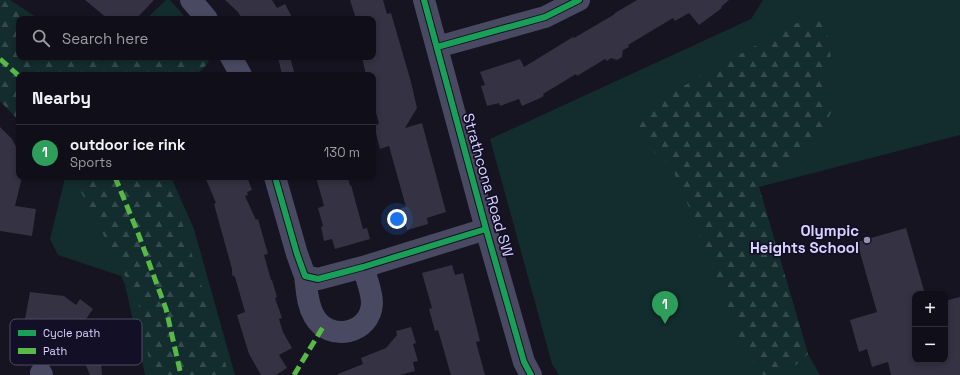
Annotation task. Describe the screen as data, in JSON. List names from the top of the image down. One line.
{"streets":{"street":["Strathcona Road SW"]},"places":["Olympic Heights School"],"legend":["Cycle path","Path"],"page":{"search":"Search here","heading":"Nearby","list":[{"mark":"1","name":"outdoor ice rink","note":"Sports","value":"130 m"}],"map_buttons":["+","−"],"pins":"1"}}
